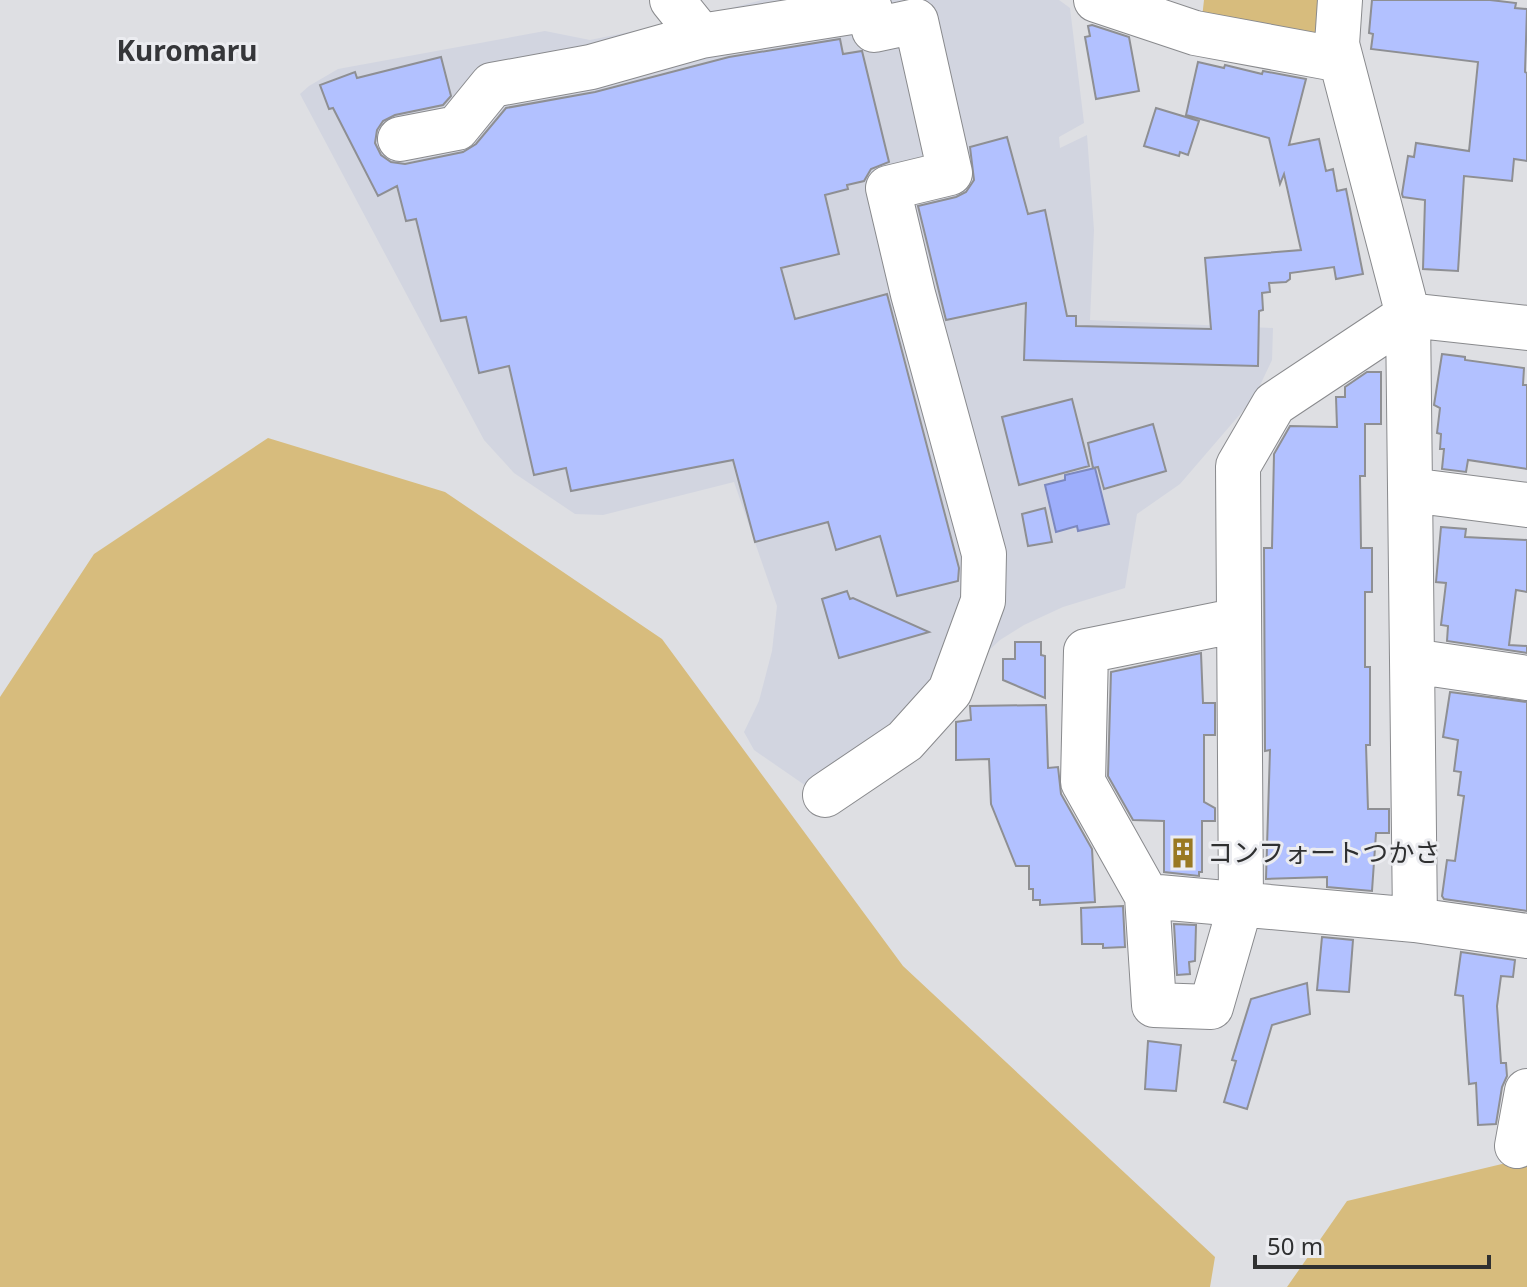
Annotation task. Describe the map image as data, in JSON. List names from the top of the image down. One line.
{"districts":["Kuromaru"],"places":{"building":["コンフォートつかさ"]},"scale_bar":"50 m"}
